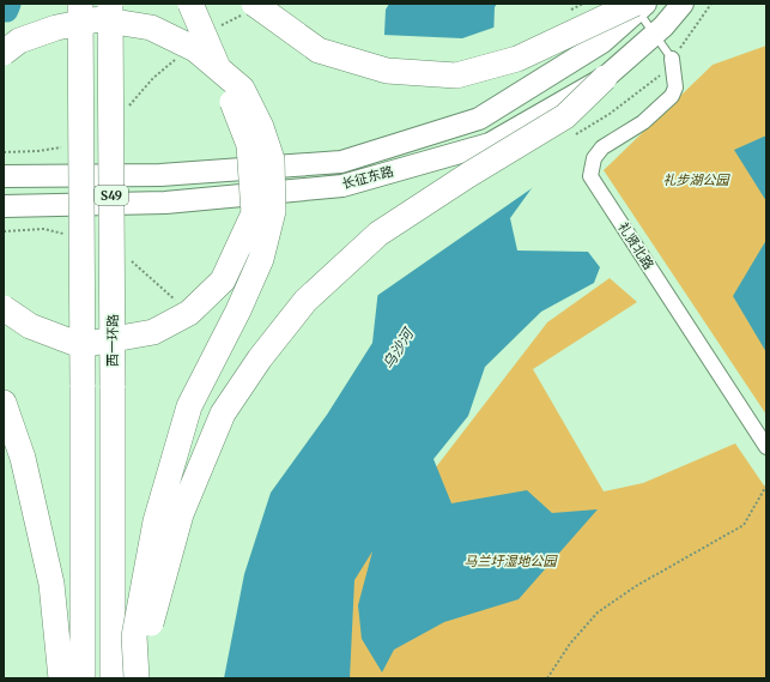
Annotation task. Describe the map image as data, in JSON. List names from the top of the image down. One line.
{"streets":{"highway":["S49","西一环路"],"main road":["长征东路"],"street":["礼贤北路"]},"water":["乌沙河"],"parks":["礼步湖公园","马兰圩湿地公园"]}
